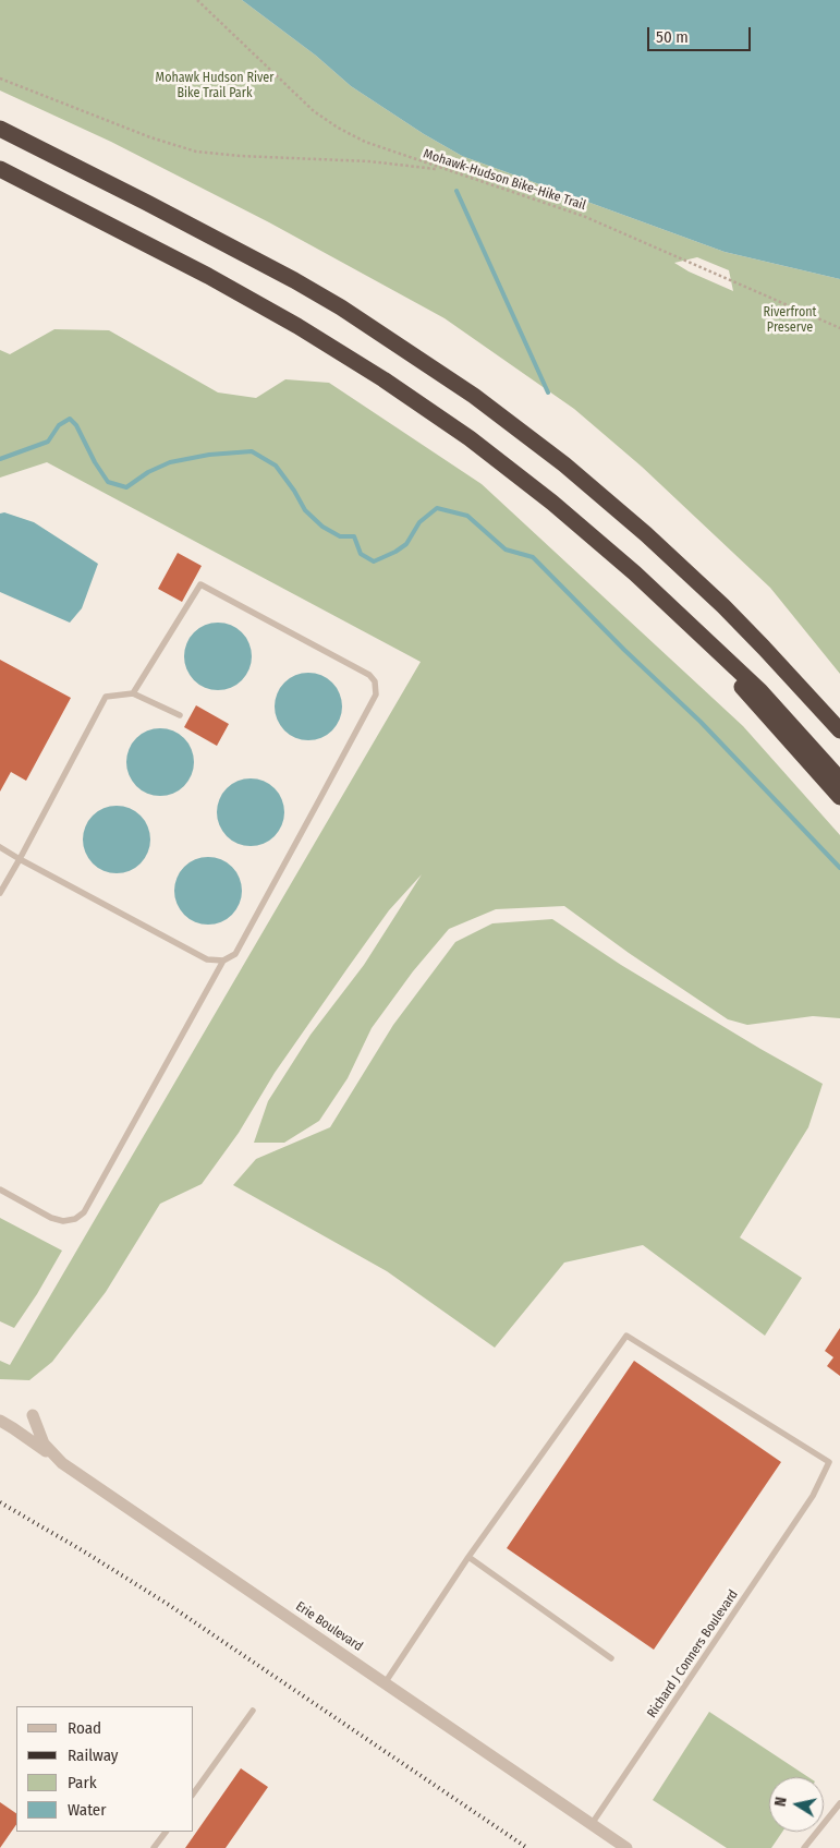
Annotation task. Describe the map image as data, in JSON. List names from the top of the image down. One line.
{"streets":{"street":["Erie Boulevard"],"lane":["Richard J Conners Boulevard"],"path":["Mohawk-Hudson Bike-Hike Trail"]},"crossings":[["Erie Boulevard","Richard J Conners Boulevard"]],"parks":["Mohawk Hudson River Bike Trail Park","Riverfront Preserve"],"legend":["Road","Railway","Park","Water"],"scale_bar":"50 m","north":"left"}
